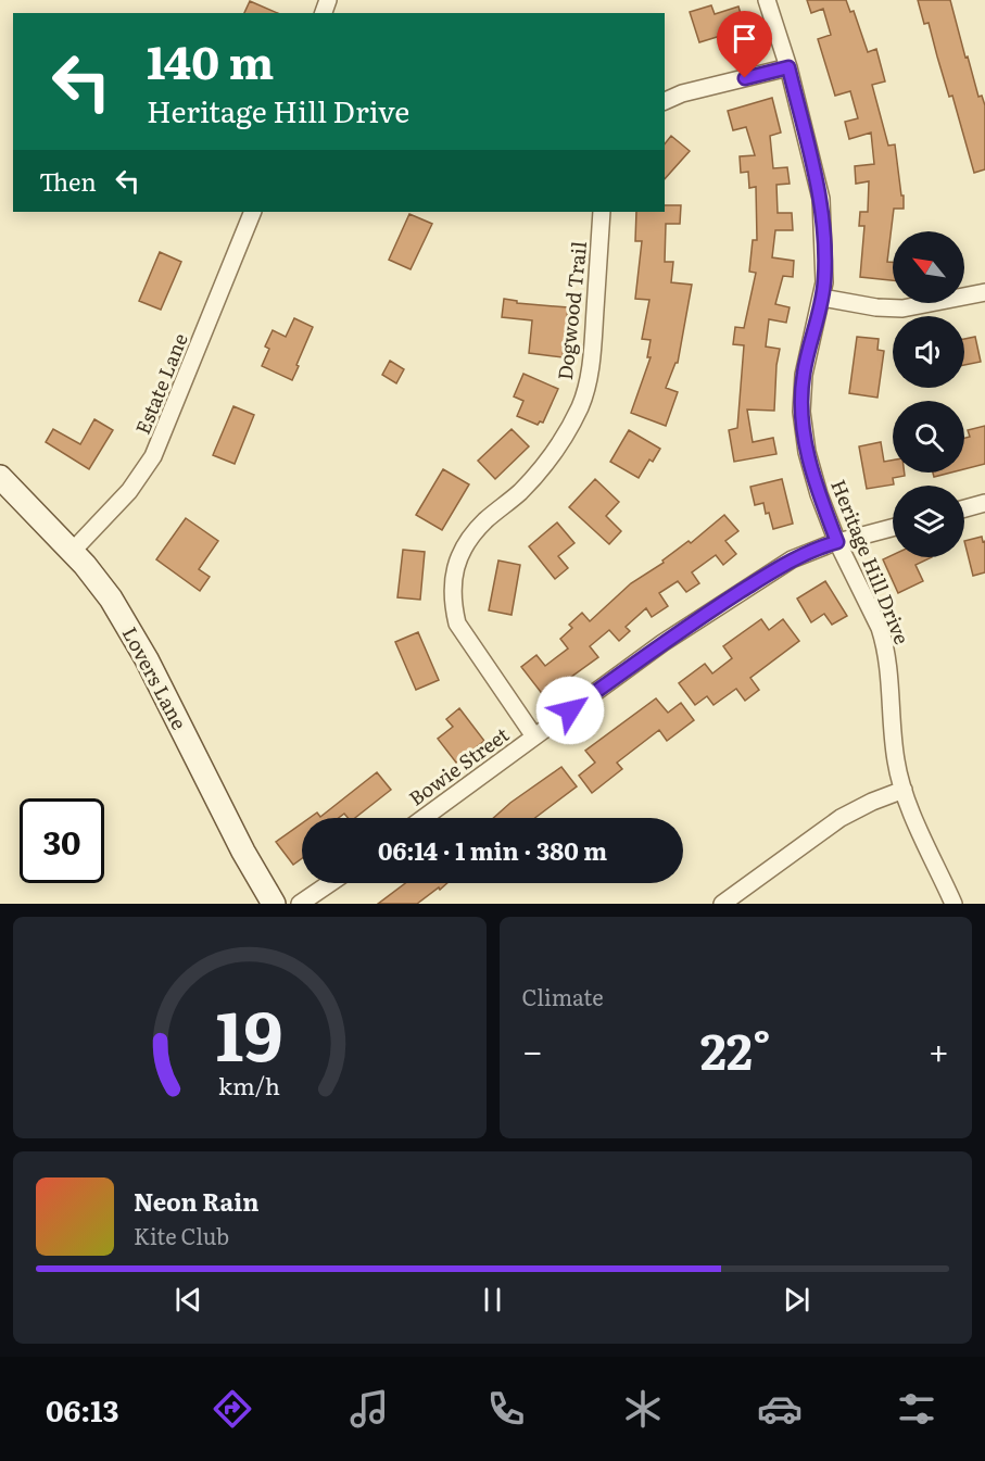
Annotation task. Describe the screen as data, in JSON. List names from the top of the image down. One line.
{"streets":{"street":["Dogwood Trail","Estate Lane","Heritage Hill Drive","Lovers Lane","Bowie Street"]},"crossings":[["Dogwood Trail","Bowie Street"],["Estate Lane","Lovers Lane"],["Heritage Hill Drive","Bowie Street"]],"north":"top left","page":{"turn":["140 m","Heritage Hill Drive"],"then":"Then","limit":"30","trip":"06:14 · 1 min · 380 m","tile":"Climate","heat":["−","22°","+"],"song":["Neon Rain","Kite Club"],"tabs":"06:13","gauge":["19","km/h"]}}
